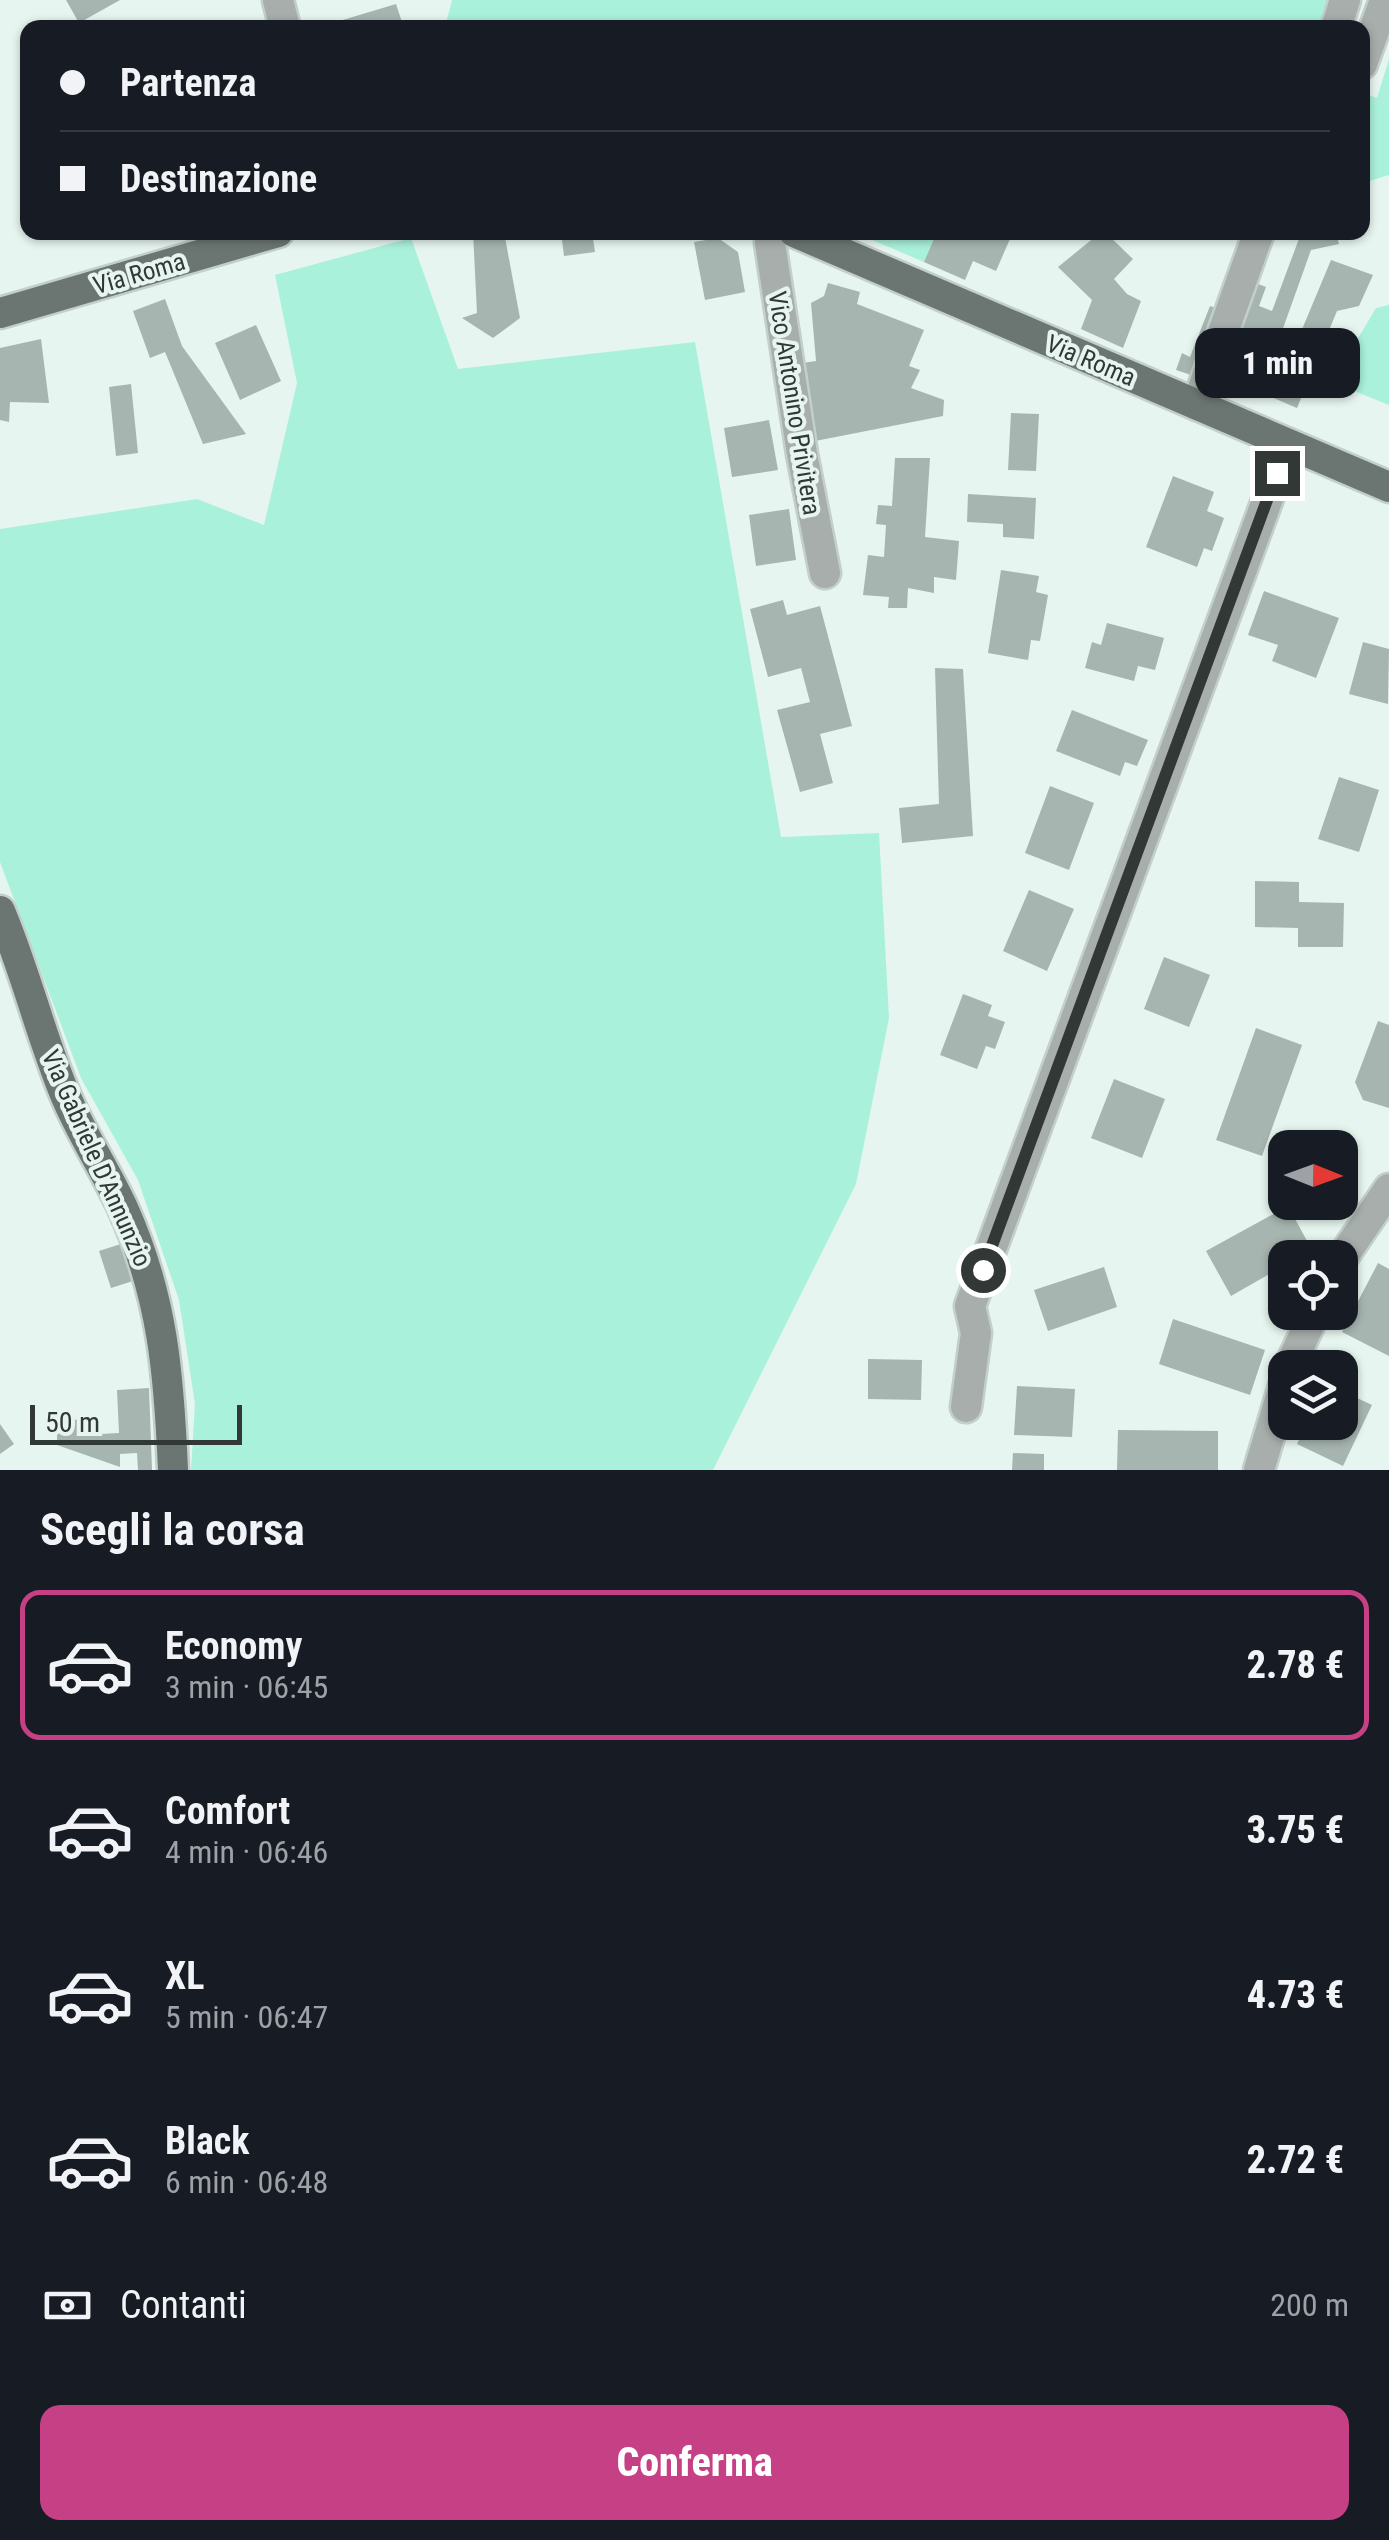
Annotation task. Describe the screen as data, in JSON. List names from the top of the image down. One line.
{"streets":{"main road":["Via Roma","Via Gabriele D'Annunzio"],"street":["Vico Antonino Privitera"]},"scale_bar":"50 m","north":"right","page":{"banner":["Partenza","Destinazione"],"bubble":"1 min","scale":"50 m","heading":"Scegli la corsa","list":[{"name":"Economy","note":"3 min · 06:45","value":"2.78 €"},{"name":"Comfort","note":"4 min · 06:46","value":"3.75 €"},{"name":"XL","note":"5 min · 06:47","value":"4.73 €"},{"name":"Black","note":"6 min · 06:48","value":"2.72 €"}],"pay":["Contanti","200 m"],"buttons":"Conferma"}}
